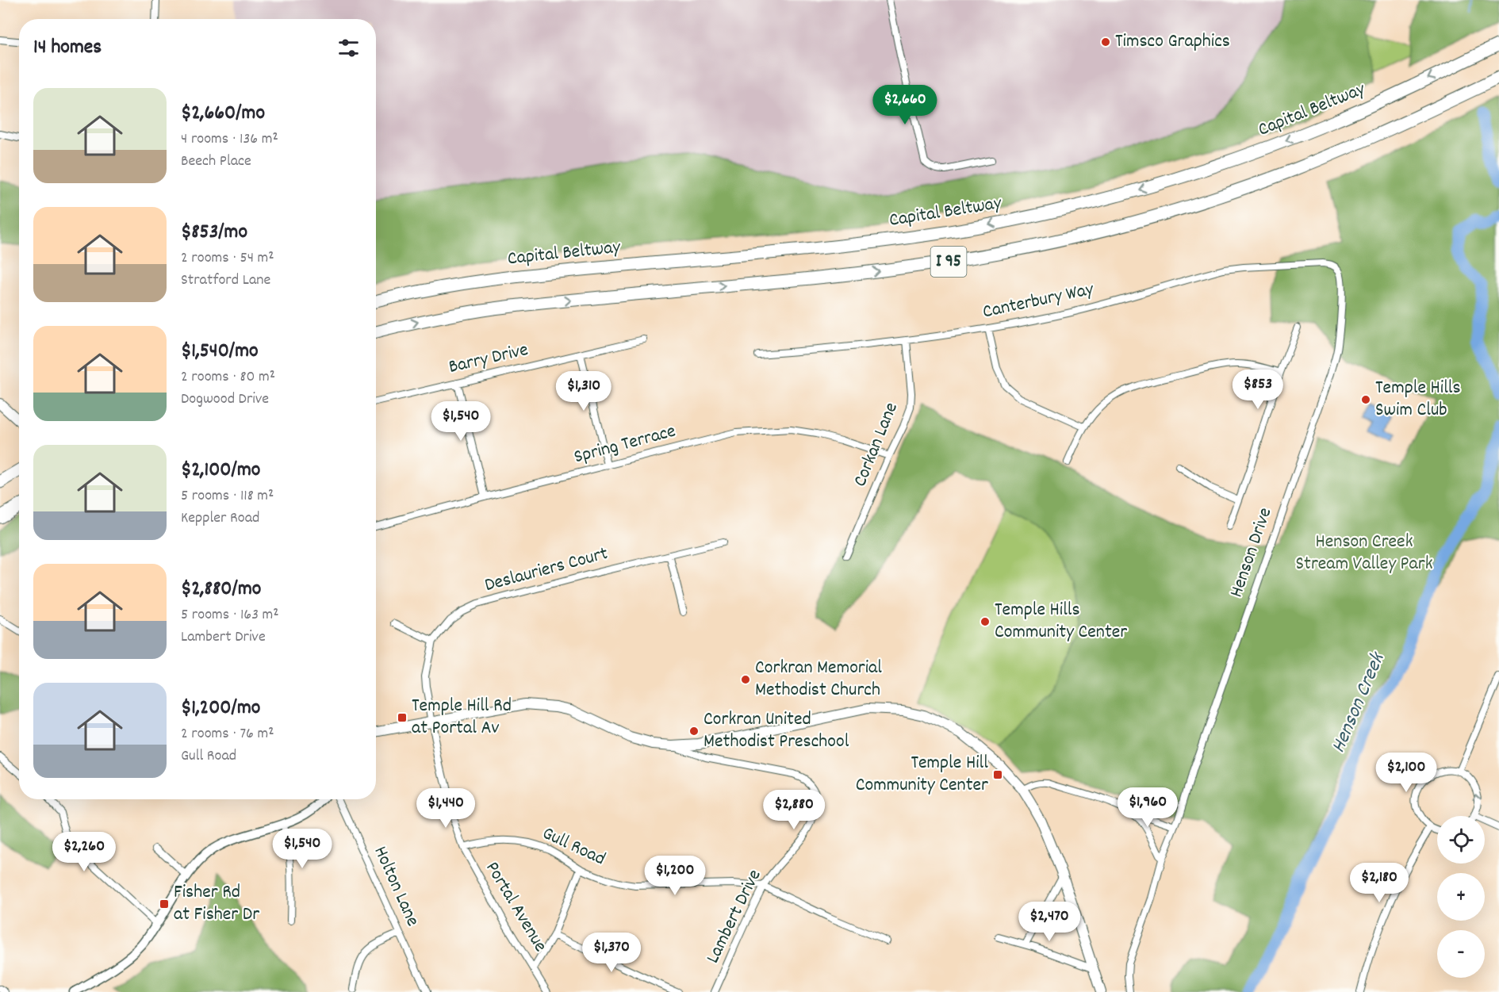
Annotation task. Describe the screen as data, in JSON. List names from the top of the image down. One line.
{"streets":{"highway":["Capital Beltway","I 95"],"street":["Canterbury Way","Barry Drive","Spring Terrace","Corkan Lane","Henson Drive","Deslauriers Court","Gull Road","Holton Lane","Portal Avenue","Lambert Drive"]},"crossings":[["Canterbury Way","Corkan Lane"],["Canterbury Way","Henson Drive"],["Spring Terrace","Corkan Lane"],["Deslauriers Court","Portal Avenue"],["Gull Road","Portal Avenue"],["Gull Road","Lambert Drive"]],"water":["Henson Creek"],"parks":["Henson Creek Stream Valley Park"],"places":{"other":["Timsco Graphics","Temple Hills Swim Club","Temple Hills Community Center","Corkran Memorial Methodist Church","Corkran United Methodist Preschool"],"transit":["Temple Hill Rd at Portal Av","Temple Hill Community Center","Fisher Rd at Fisher Dr"]},"page":{"heading":"14 homes","list":[{"name":"$2,660/mo","note":"4 rooms · 136 m² · Beech Place"},{"name":"$853/mo","note":"2 rooms · 54 m² · Stratford Lane"},{"name":"$1,540/mo","note":"2 rooms · 80 m² · Dogwood Drive"},{"name":"$2,100/mo","note":"5 rooms · 118 m² · Keppler Road"},{"name":"$2,880/mo","note":"5 rooms · 163 m² · Lambert Drive"},{"name":"$1,200/mo","note":"2 rooms · 76 m² · Gull Road"}],"price":["$2,660","$853","$1,310","$1,540","$2,100","$1,960","$1,440","$2,880","$1,540","$2,260","$1,200","$2,180","$2,470","$1,370"],"map_buttons":["+","−"]}}
